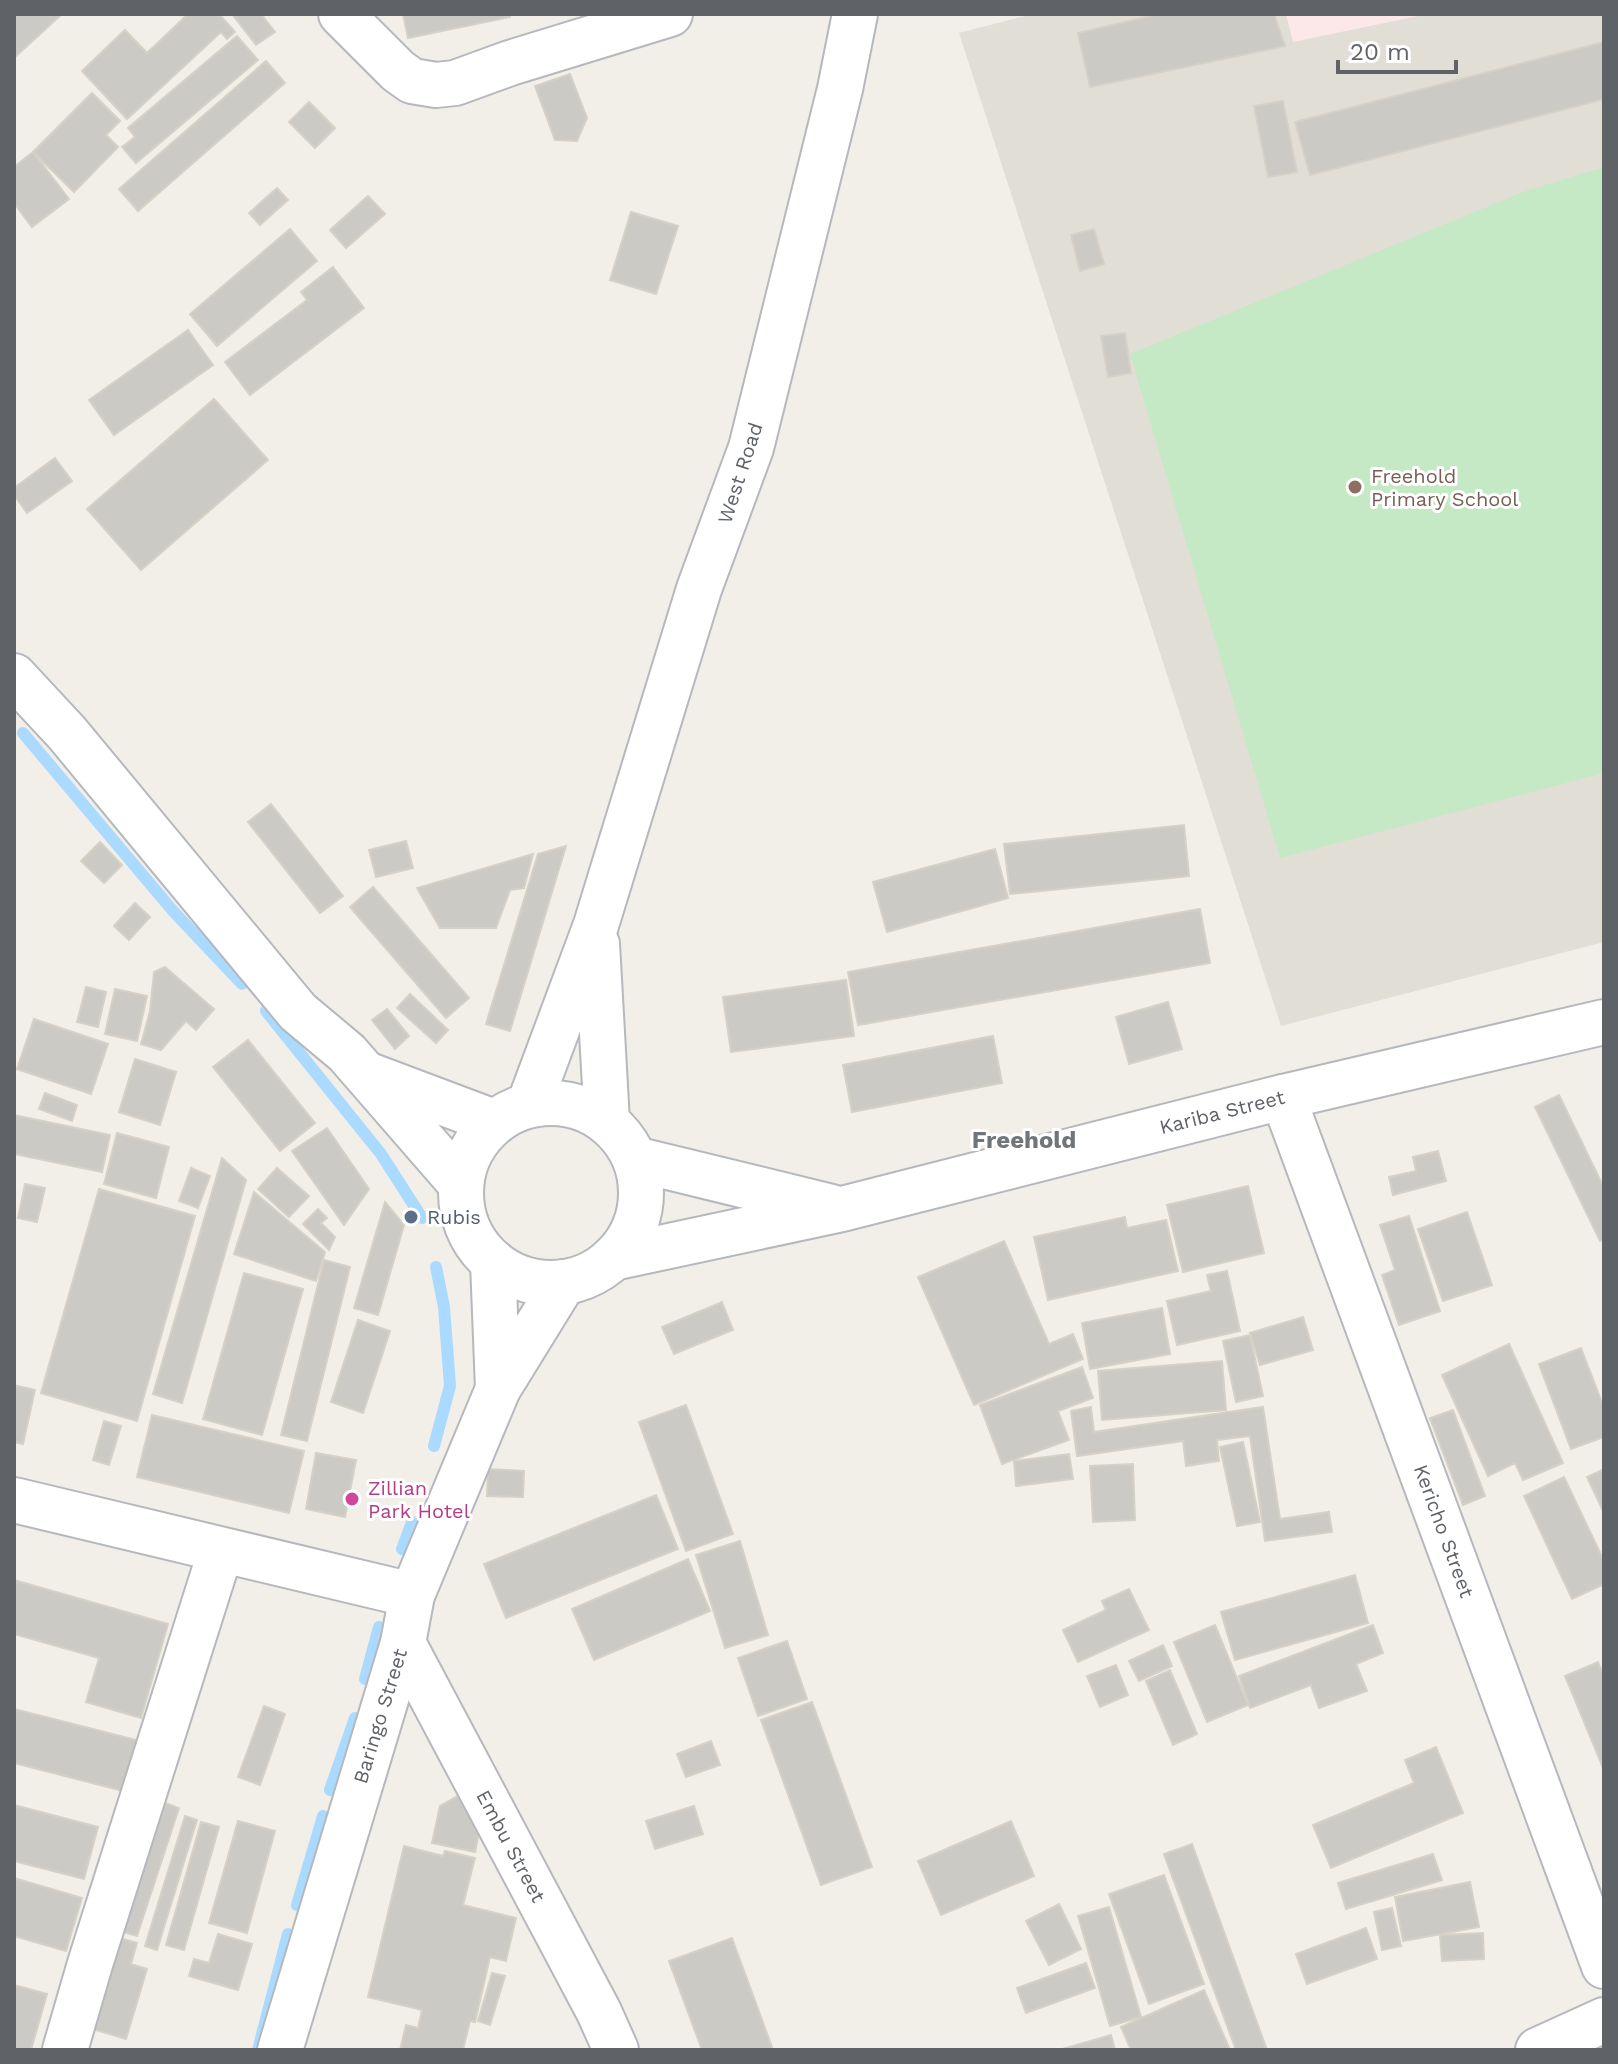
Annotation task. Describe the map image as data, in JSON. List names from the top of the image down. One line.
{"streets":{"street":["West Road","Kariba Street","Kericho Street","Baringo Street","Embu Street"]},"crossings":[["West Road","Kariba Street"],["West Road","Baringo Street"],["Kariba Street","Kericho Street"],["Kariba Street","Baringo Street"],["Baringo Street","Embu Street"]],"districts":["Freehold"],"places":["Freehold Primary School","Rubis","Zillian Park Hotel"],"scale_bar":"20 m"}
